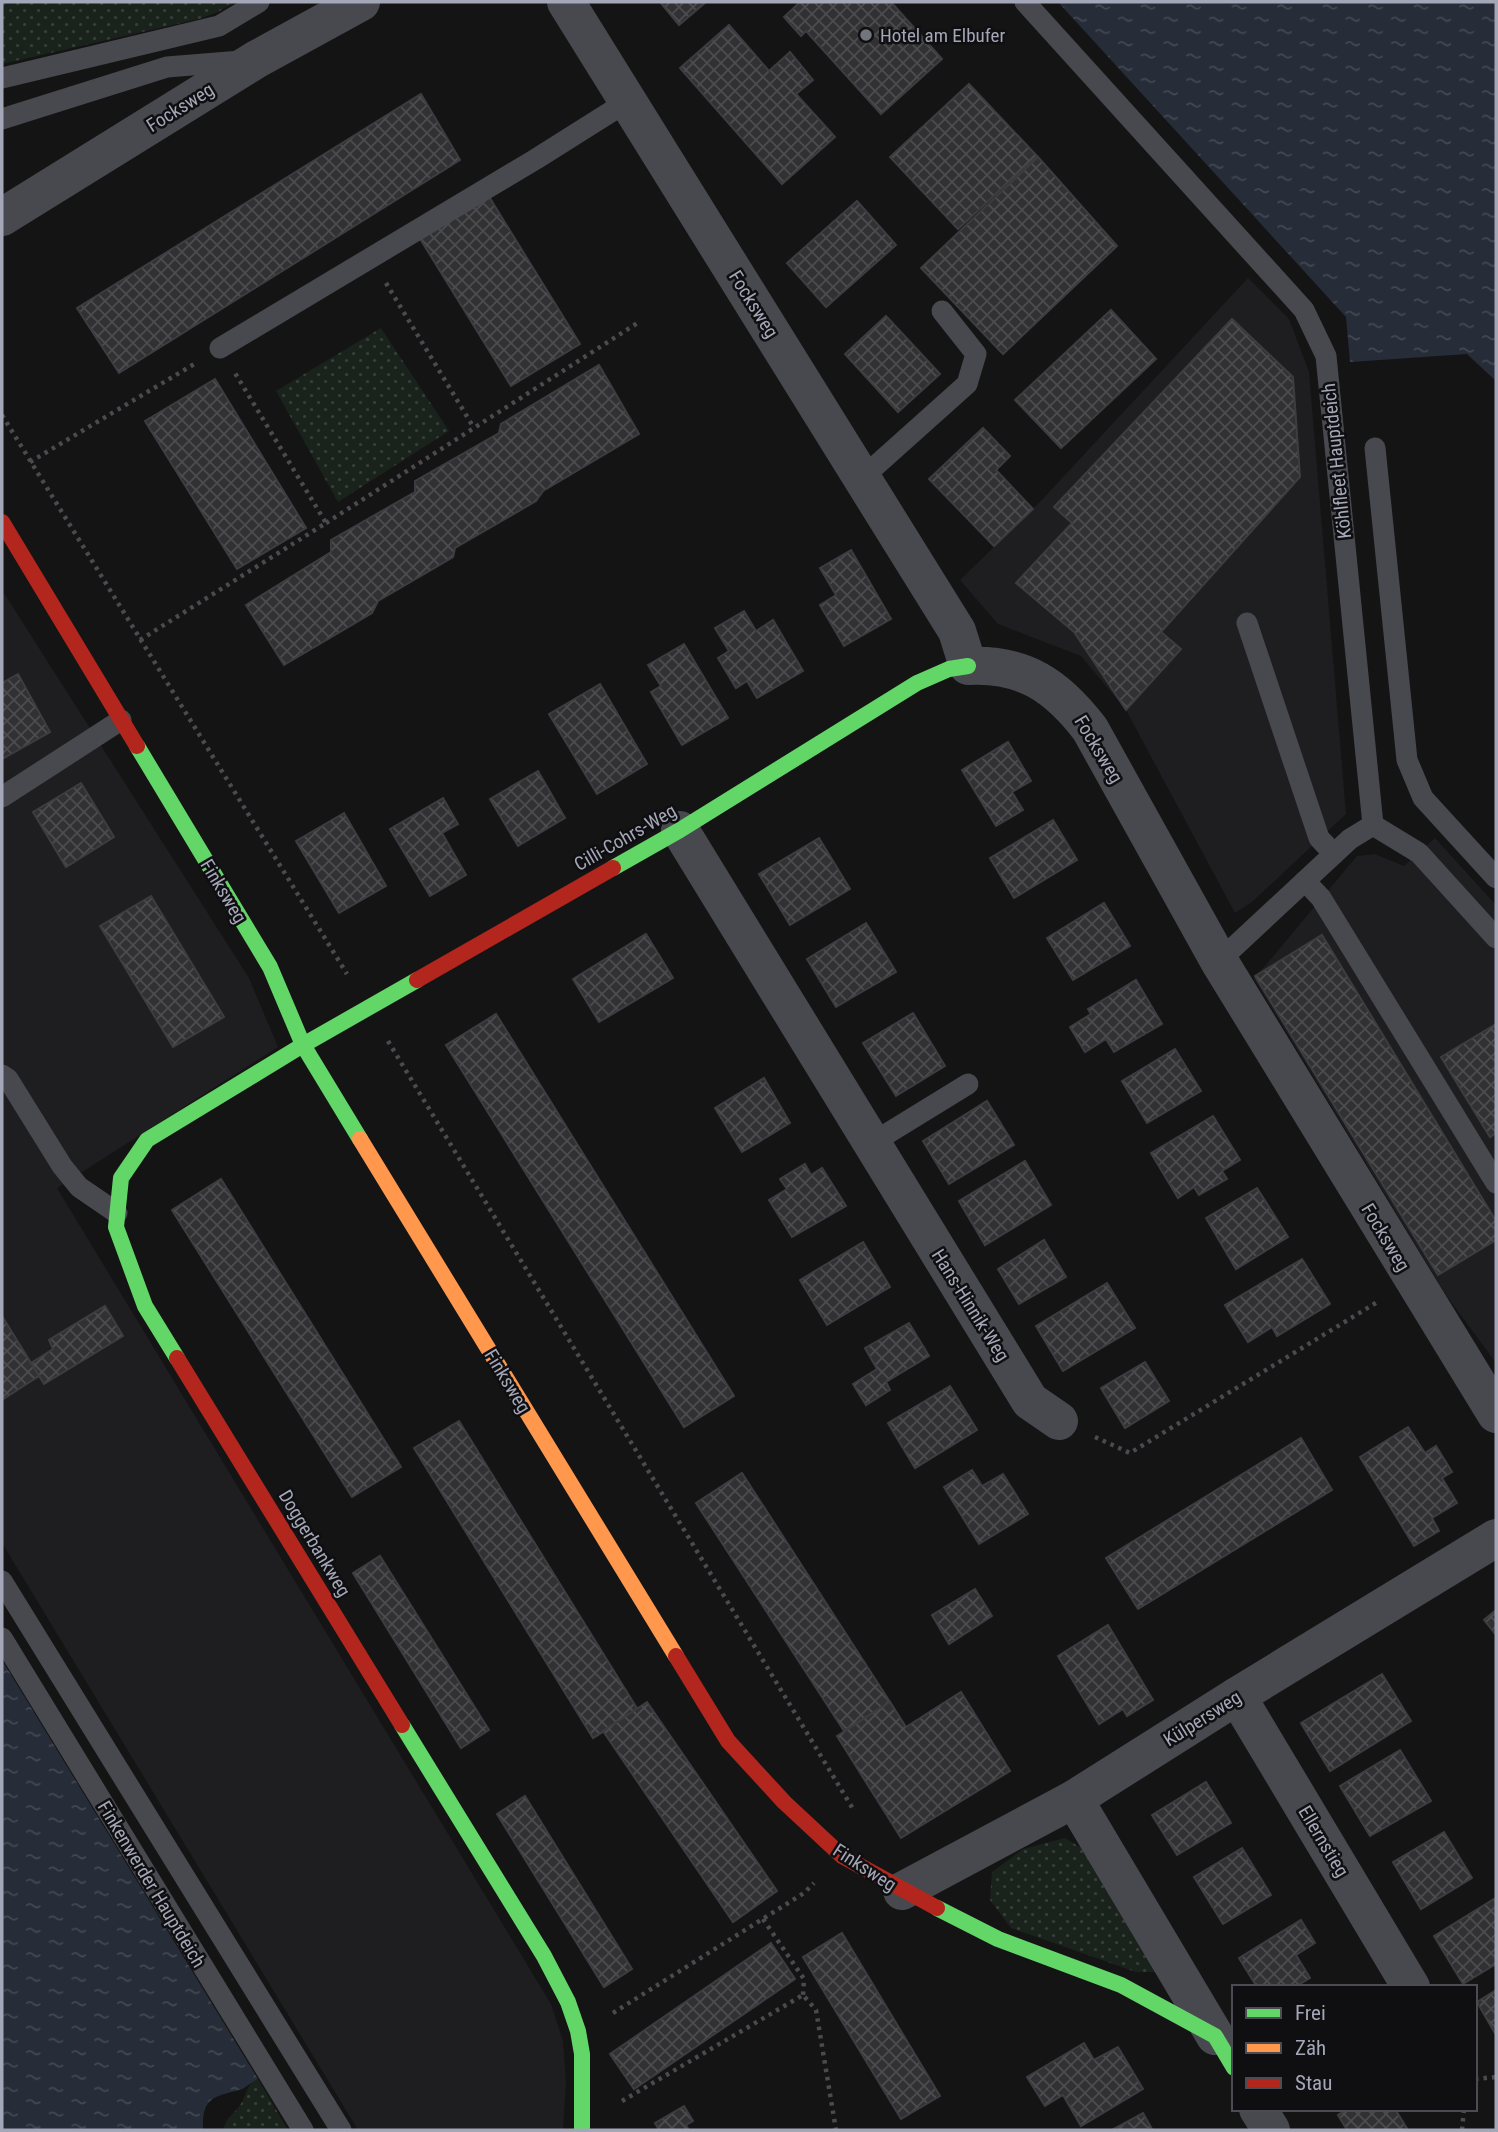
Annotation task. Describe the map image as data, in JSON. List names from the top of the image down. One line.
{"streets":{"street":["Focksweg","Cilli-Cohrs-Weg","Finksweg","Hans-Hinnik-Weg","Doggerbankweg","Külpersweg","Ellernstieg"],"lane":["Köhlfleet Hauptdeich","Finkenwerder Hauptdeich"]},"crossings":[["Focksweg","Cilli-Cohrs-Weg"],["Cilli-Cohrs-Weg","Finksweg"],["Cilli-Cohrs-Weg","Hans-Hinnik-Weg"],["Cilli-Cohrs-Weg","Doggerbankweg"],["Finksweg","Doggerbankweg"],["Finksweg","Külpersweg"],["Külpersweg","Ellernstieg"]],"places":["Hotel am Elbufer"],"legend":["Frei","Zäh","Stau"]}
